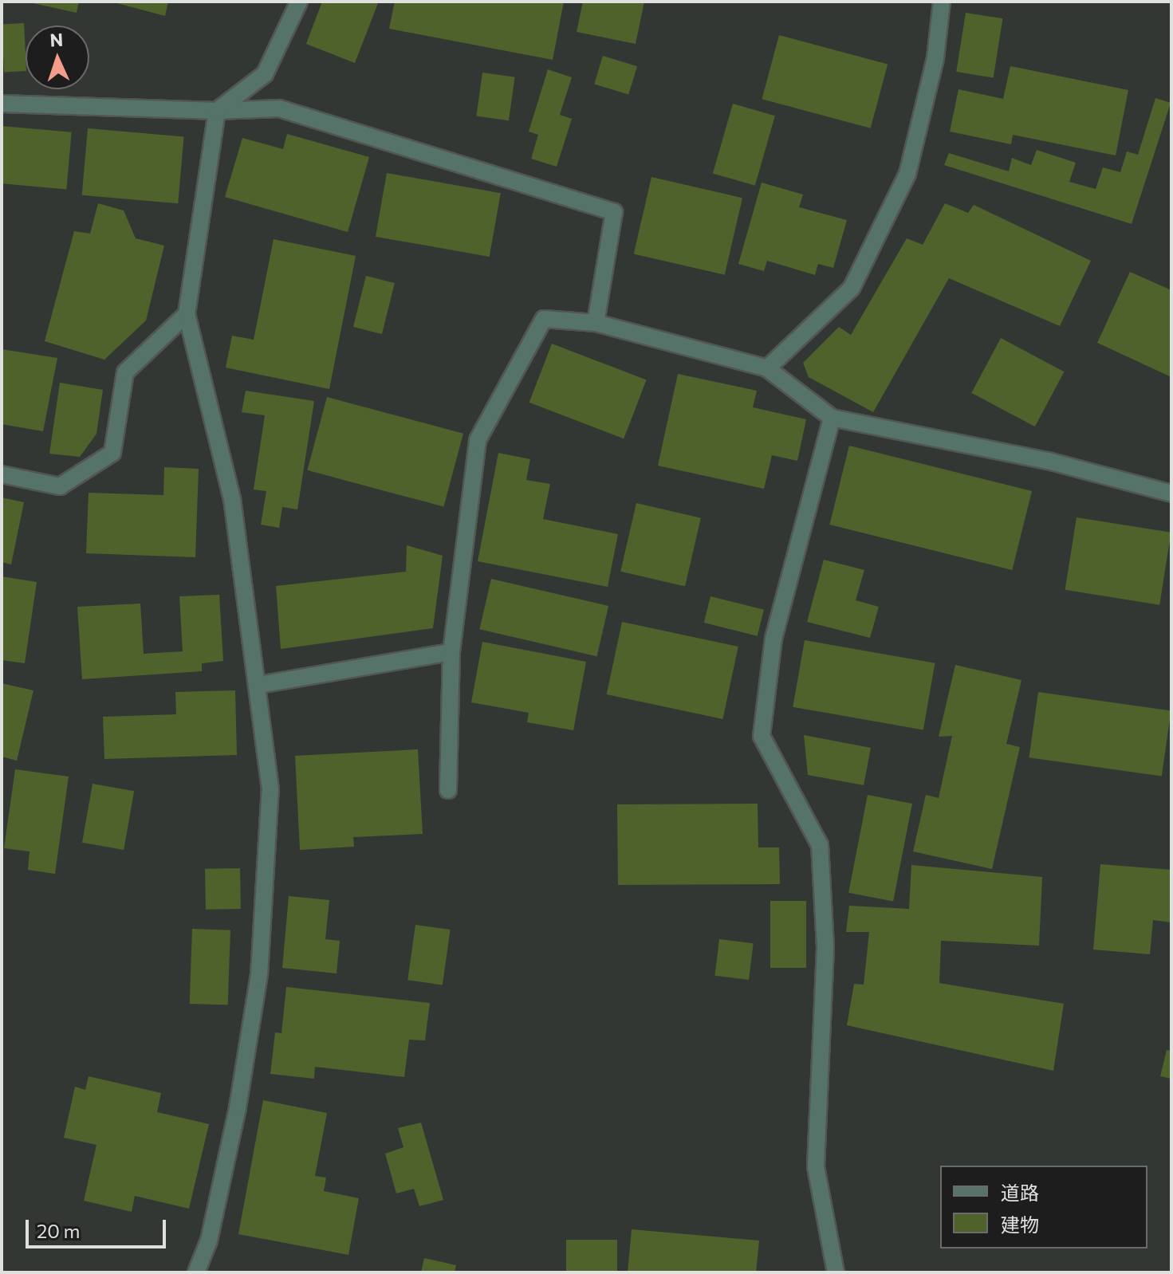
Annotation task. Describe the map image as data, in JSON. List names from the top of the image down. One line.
{"legend":["道路","建物"],"scale_bar":"20 m","north":"top"}
